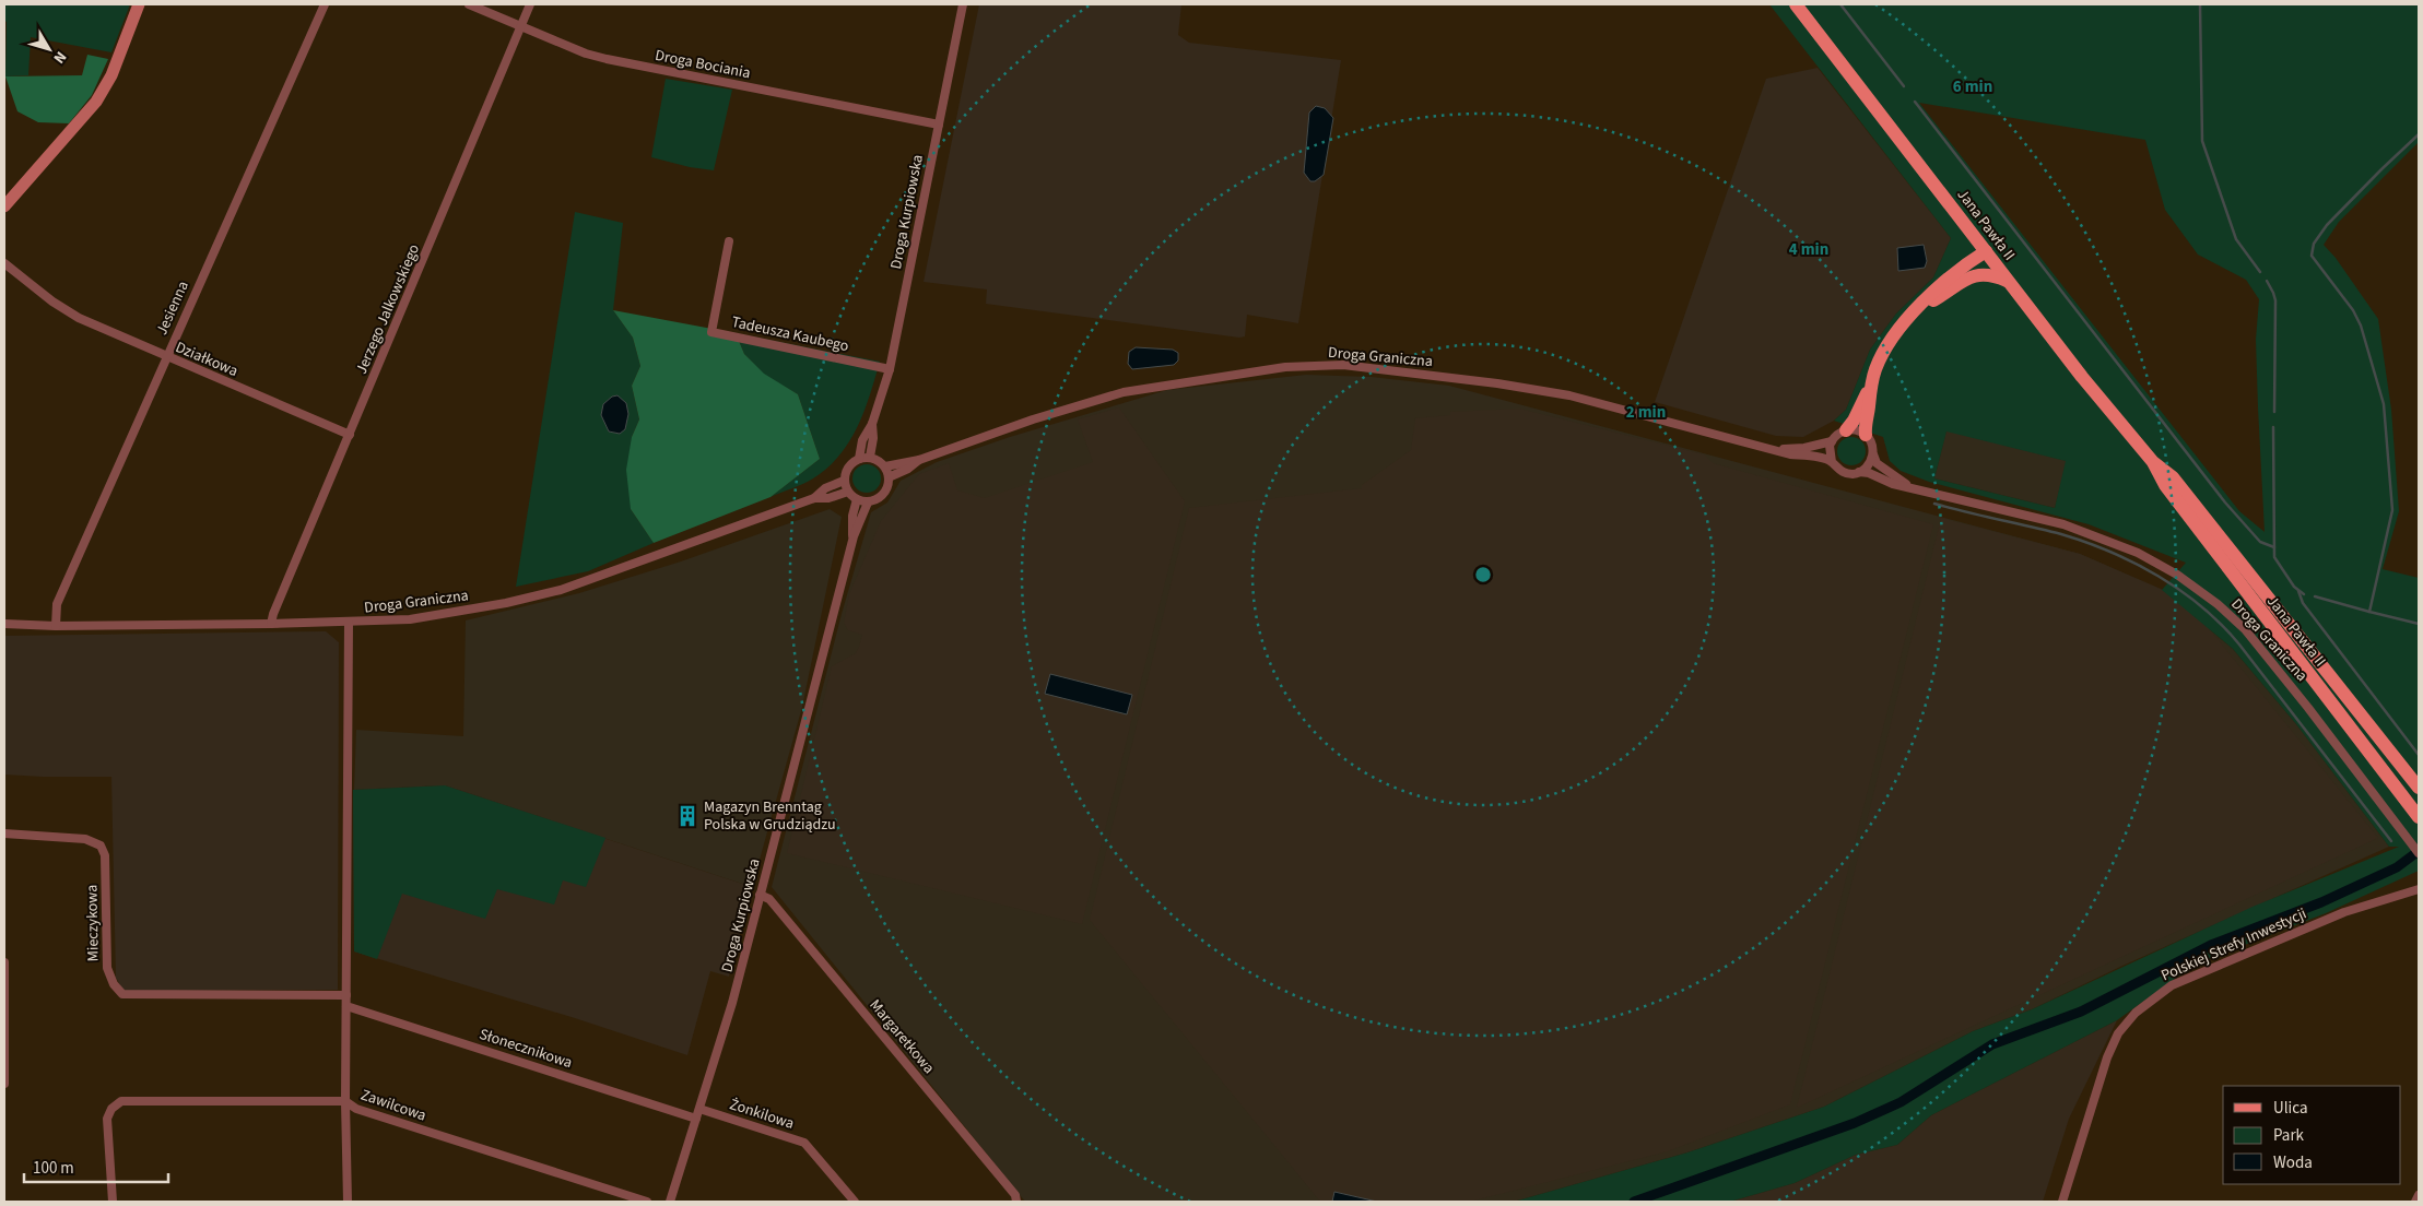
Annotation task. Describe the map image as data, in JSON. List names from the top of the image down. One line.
{"streets":{"main road":["Jana Pawła II"],"street":["Droga Bociania","Droga Kurpiowska","Jesienna","Jerzego Jalkowskiego","Tadeusza Kaubego","Droga Graniczna","Działkowa","Mieczykowa","Polskiej Strefy Inwestycji","Margaretkowa","Słonecznikowa","Zawilcowa","Żonkilowa"]},"crossings":[["Droga Bociania","Droga Kurpiowska"],["Droga Bociania","Jerzego Jalkowskiego"],["Droga Kurpiowska","Tadeusza Kaubego"],["Droga Kurpiowska","Droga Graniczna"],["Droga Kurpiowska","Margaretkowa"],["Droga Kurpiowska","Słonecznikowa"],["Droga Kurpiowska","Żonkilowa"],["Jesienna","Droga Graniczna"],["Jesienna","Działkowa"],["Jerzego Jalkowskiego","Droga Graniczna"],["Jerzego Jalkowskiego","Działkowa"]],"places":{"building":["Magazyn Brenntag Polska w Grudziądzu"]},"legend":["Ulica","Park","Woda"],"scale_bar":"100 m","north":"bottom right","rings":["6 min","4 min","2 min"]}
